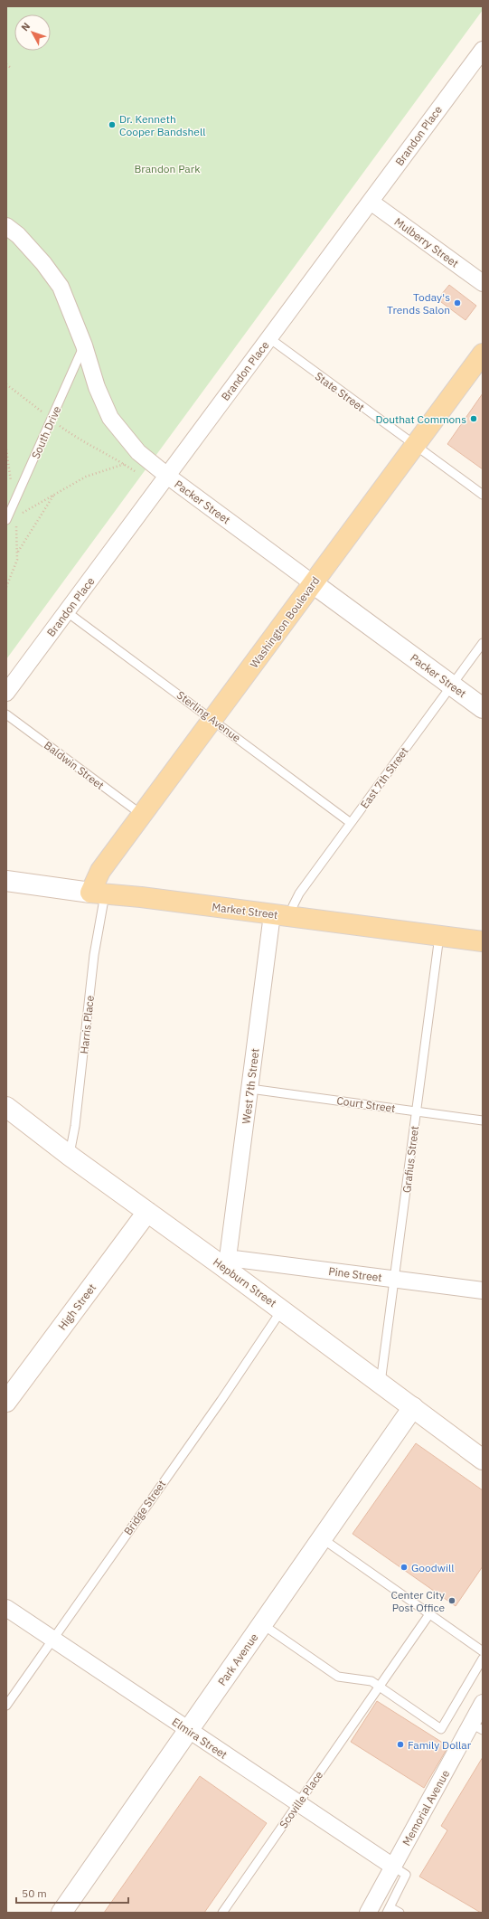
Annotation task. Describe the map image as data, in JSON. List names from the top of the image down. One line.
{"streets":{"main road":["Packer Street","Washington Boulevard","Market Street","Hepburn Street","High Street","Park Avenue"],"street":["Brandon Place","Mulberry Street","West 7th Street","Pine Street","Elmira Street","Memorial Avenue"],"lane":["State Street","South Drive","Sterling Avenue","Baldwin Street","East 7th Street","Harris Place","Court Street","Grafius Street","Bridge Street","Scoville Place"]},"crossings":[["Brandon Place","Mulberry Street"],["Brandon Place","State Street"],["Brandon Place","Packer Street"],["Brandon Place","Sterling Avenue"],["State Street","Washington Boulevard"],["South Drive","Packer Street"],["Packer Street","Washington Boulevard"],["Packer Street","East 7th Street"],["Washington Boulevard","Sterling Avenue"],["Washington Boulevard","Baldwin Street"],["Washington Boulevard","Market Street"],["Washington Boulevard","Harris Place"],["Sterling Avenue","East 7th Street"],["East 7th Street","Market Street"],["East 7th Street","West 7th Street"],["Market Street","Harris Place"],["Market Street","West 7th Street"],["Market Street","Grafius Street"],["Harris Place","Hepburn Street"],["West 7th Street","Court Street"],["West 7th Street","Pine Street"],["West 7th Street","Hepburn Street"],["Court Street","Grafius Street"],["Grafius Street","Pine Street"],["Grafius Street","Hepburn Street"],["Pine Street","Hepburn Street"],["Hepburn Street","High Street"],["Hepburn Street","Bridge Street"],["Hepburn Street","Park Avenue"],["Bridge Street","Elmira Street"],["Park Avenue","Elmira Street"],["Elmira Street","Scoville Place"],["Elmira Street","Memorial Avenue"]],"parks":["Brandon Park"],"places":["Dr. Kenneth Cooper Bandshell","Today's Trends Salon","Douthat Commons","Goodwill","Center City Post Office","Family Dollar"],"scale_bar":"50 m","north":"top left"}
